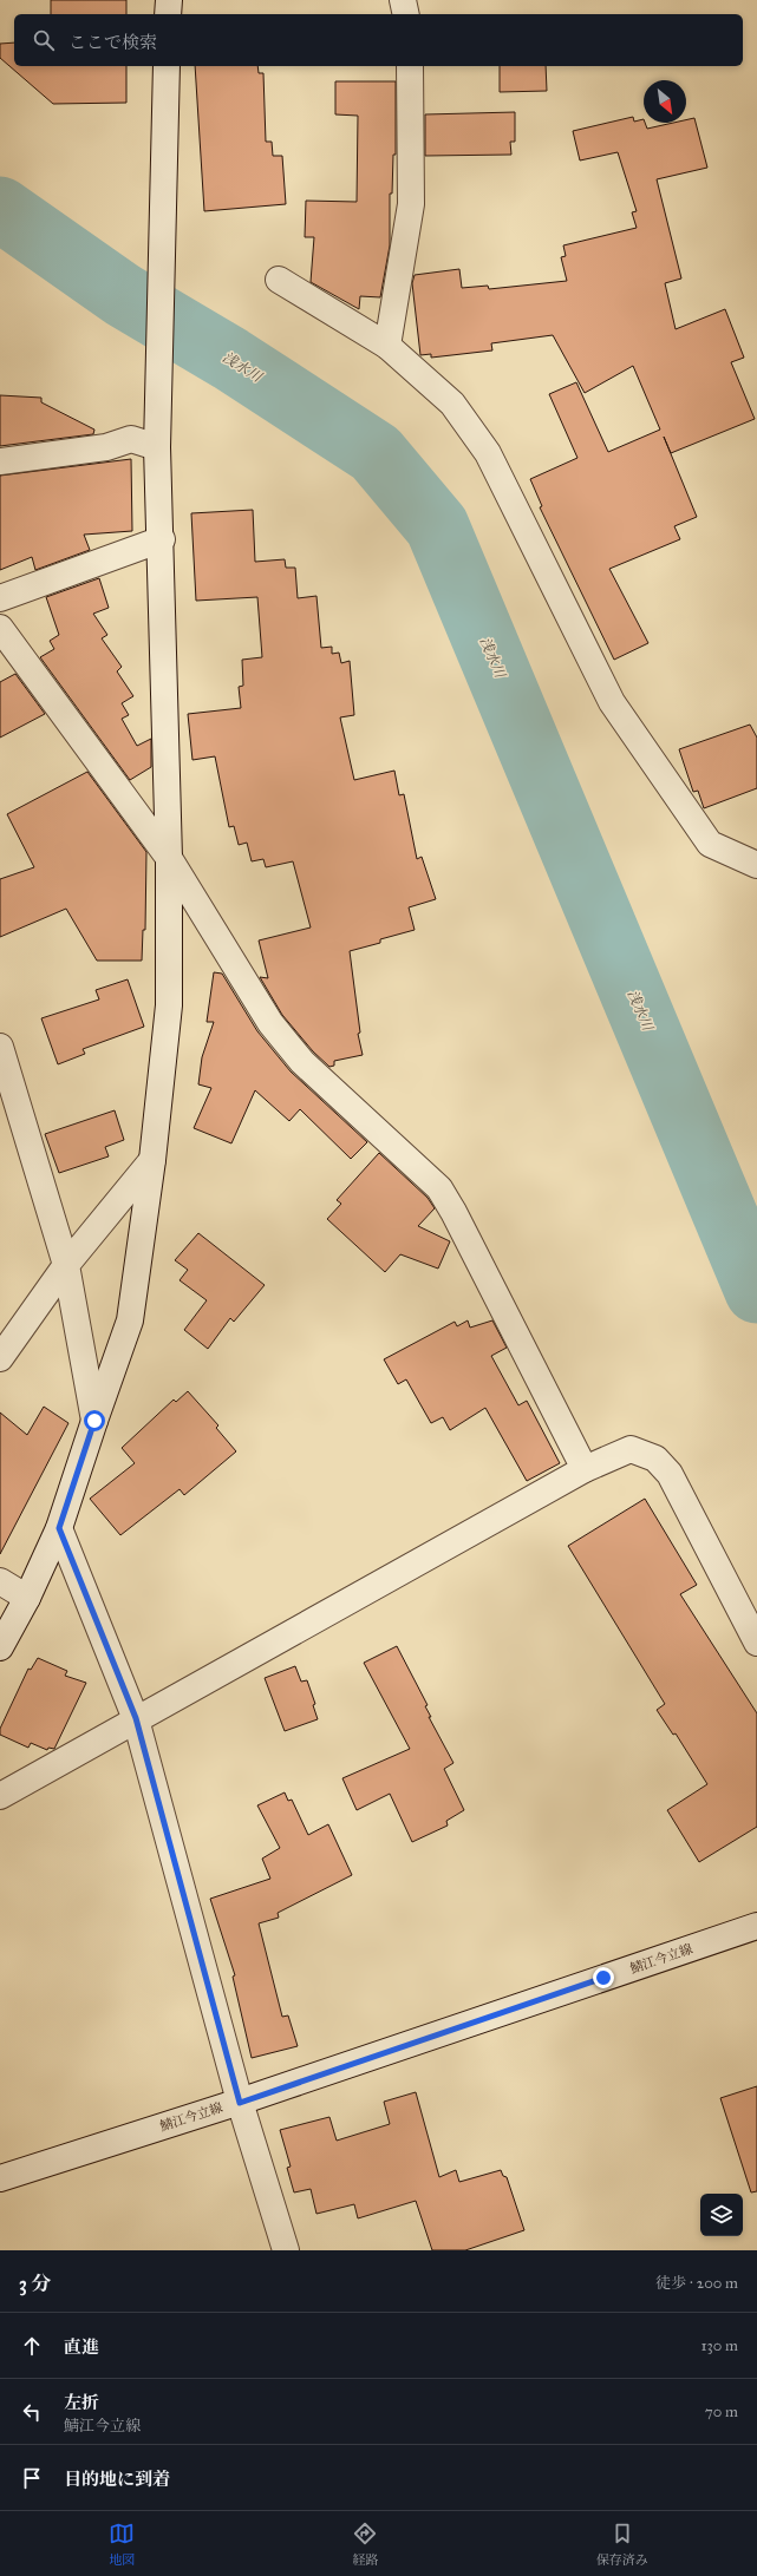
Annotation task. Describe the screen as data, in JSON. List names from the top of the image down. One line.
{"streets":{"street":["鯖江今立線"]},"water":["浅水川"],"north":"bottom right","page":{"search":"ここで検索","heading":["3 分","徒歩 · 200 m"],"list":[["直進","130 m"],["左折","鯖江今立線","70 m"],"目的地に到着"],"nav":["地図","経路","保存済み"]}}
